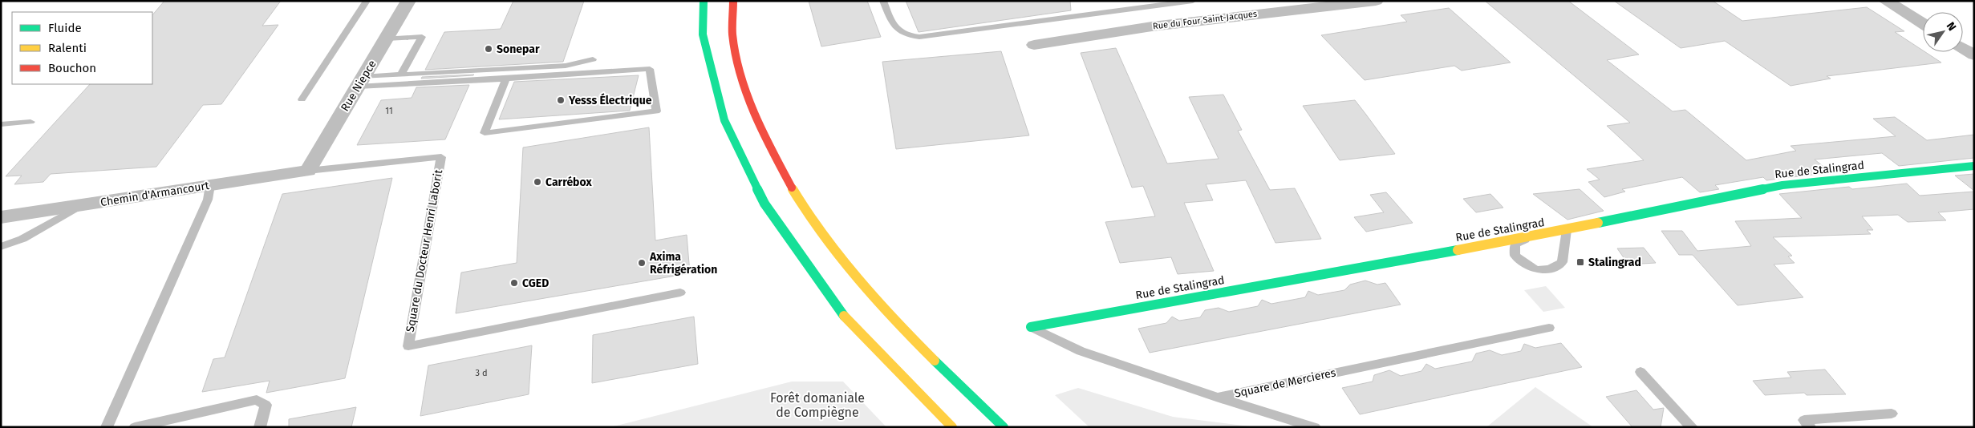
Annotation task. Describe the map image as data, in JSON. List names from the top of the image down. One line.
{"streets":{"main road":["Rue de Stalingrad"],"street":["Rue du Four Saint-Jacques","Rue Niepce","Chemin d'Armancourt"],"lane":["Square du Docteur Henri Laborit","Square de Mercieres"]},"crossings":[["Rue Niepce","Chemin d'Armancourt"],["Rue Niepce","Square du Docteur Henri Laborit"],["Chemin d'Armancourt","Square du Docteur Henri Laborit"]],"parks":["Forêt domaniale de Compiègne"],"places":{"other":["Sonepar","Yesss Électrique","Carrébox","Axima Réfrigération","CGED"],"transit":["Stalingrad"]},"house_numbers":["11","3 d"],"legend":["Fluide","Ralenti","Bouchon"],"north":"top right"}
